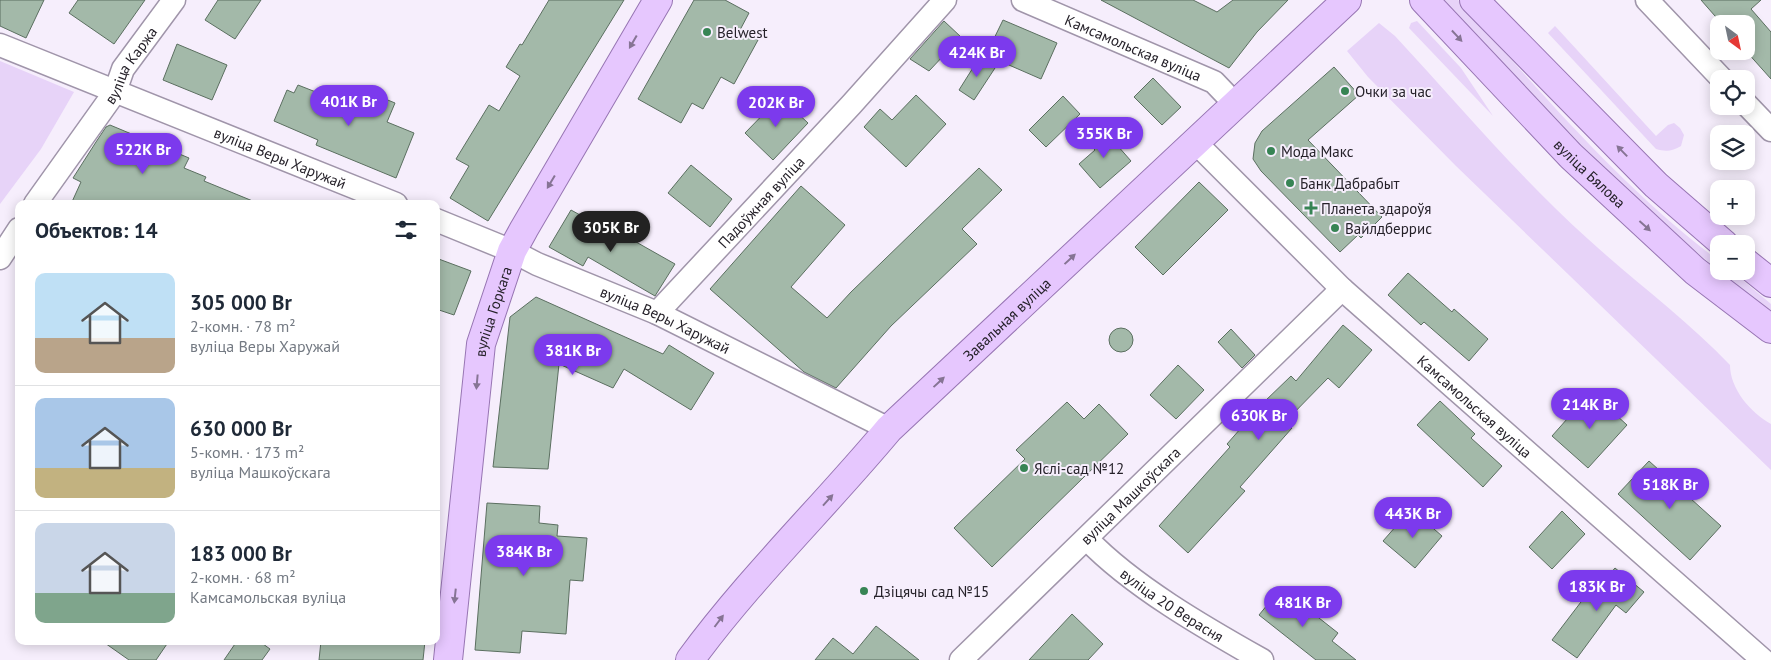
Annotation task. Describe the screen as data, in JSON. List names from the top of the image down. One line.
{"streets":{"main road":["вуліца Бялова","вуліца Горкага","Завальная вуліца"],"street":["Камсамольская вуліца","вуліца Каржа","вуліца Веры Харужай","Падоўжная вуліца","вуліца Машкоўскага","вуліца 20 Верасня"]},"crossings":[["Камсамольская вуліца","Завальная вуліца"],["Камсамольская вуліца","вуліца Машкоўскага"],["вуліца Каржа","вуліца Веры Харужай"],["вуліца Веры Харужай","Падоўжная вуліца"],["вуліца Веры Харужай","вуліца Горкага"],["вуліца Веры Харужай","Завальная вуліца"],["вуліца Машкоўскага","вуліца 20 Верасня"]],"one_way":["вуліца Горкага","Завальная вуліца"],"places":{"other":["Belwest","Очки за час","Мода Макс","Банк Дабрабыт","Вайлдберрис","Яслі-сад №12","Дзіцячы сад №15"],"health":["Планета здароўя"]},"north":"bottom right","page":{"map_buttons":["+","−"],"price":["424K Br","401K Br","202K Br","355K Br","522K Br","305K Br","381K Br","214K Br","630K Br","518K Br","443K Br","384K Br","183K Br","481K Br"],"heading":"Объектов: 14","list":[{"name":"305 000 Br","note":"2-комн. · 78 m² · вуліца Веры Харужай"},{"name":"630 000 Br","note":"5-комн. · 173 m² · вуліца Машкоўскага"},{"name":"183 000 Br","note":"2-комн. · 68 m² · Камсамольская вуліца"}]}}
